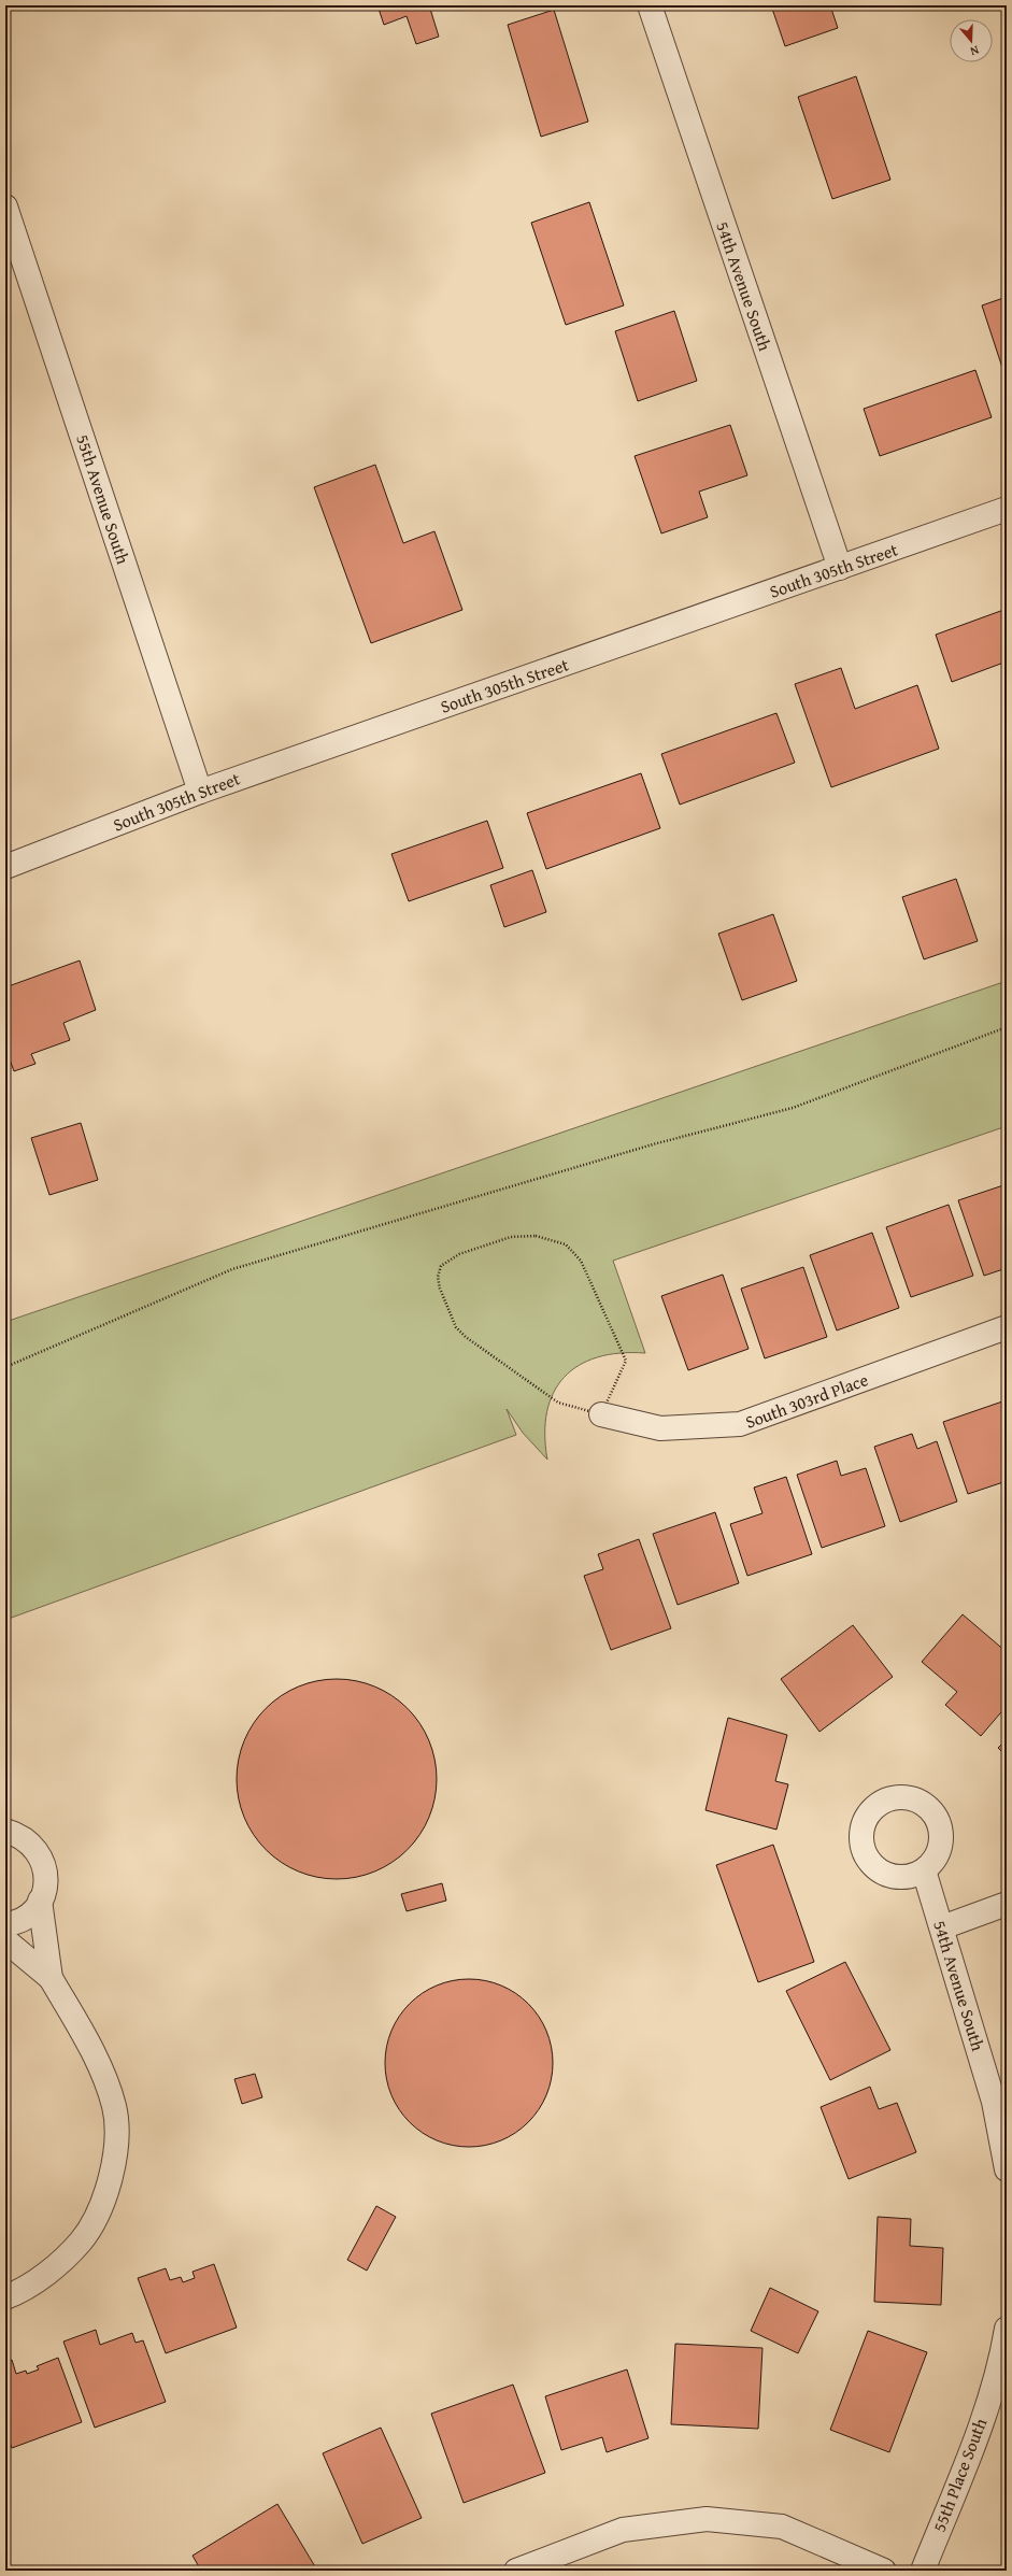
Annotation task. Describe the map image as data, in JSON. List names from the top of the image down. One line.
{"streets":{"street":["54th Avenue South","55th Avenue South","South 305th Street","South 303rd Place","55th Place South"]},"crossings":[["54th Avenue South","South 305th Street"],["55th Avenue South","South 305th Street"]],"north":"bottom"}
